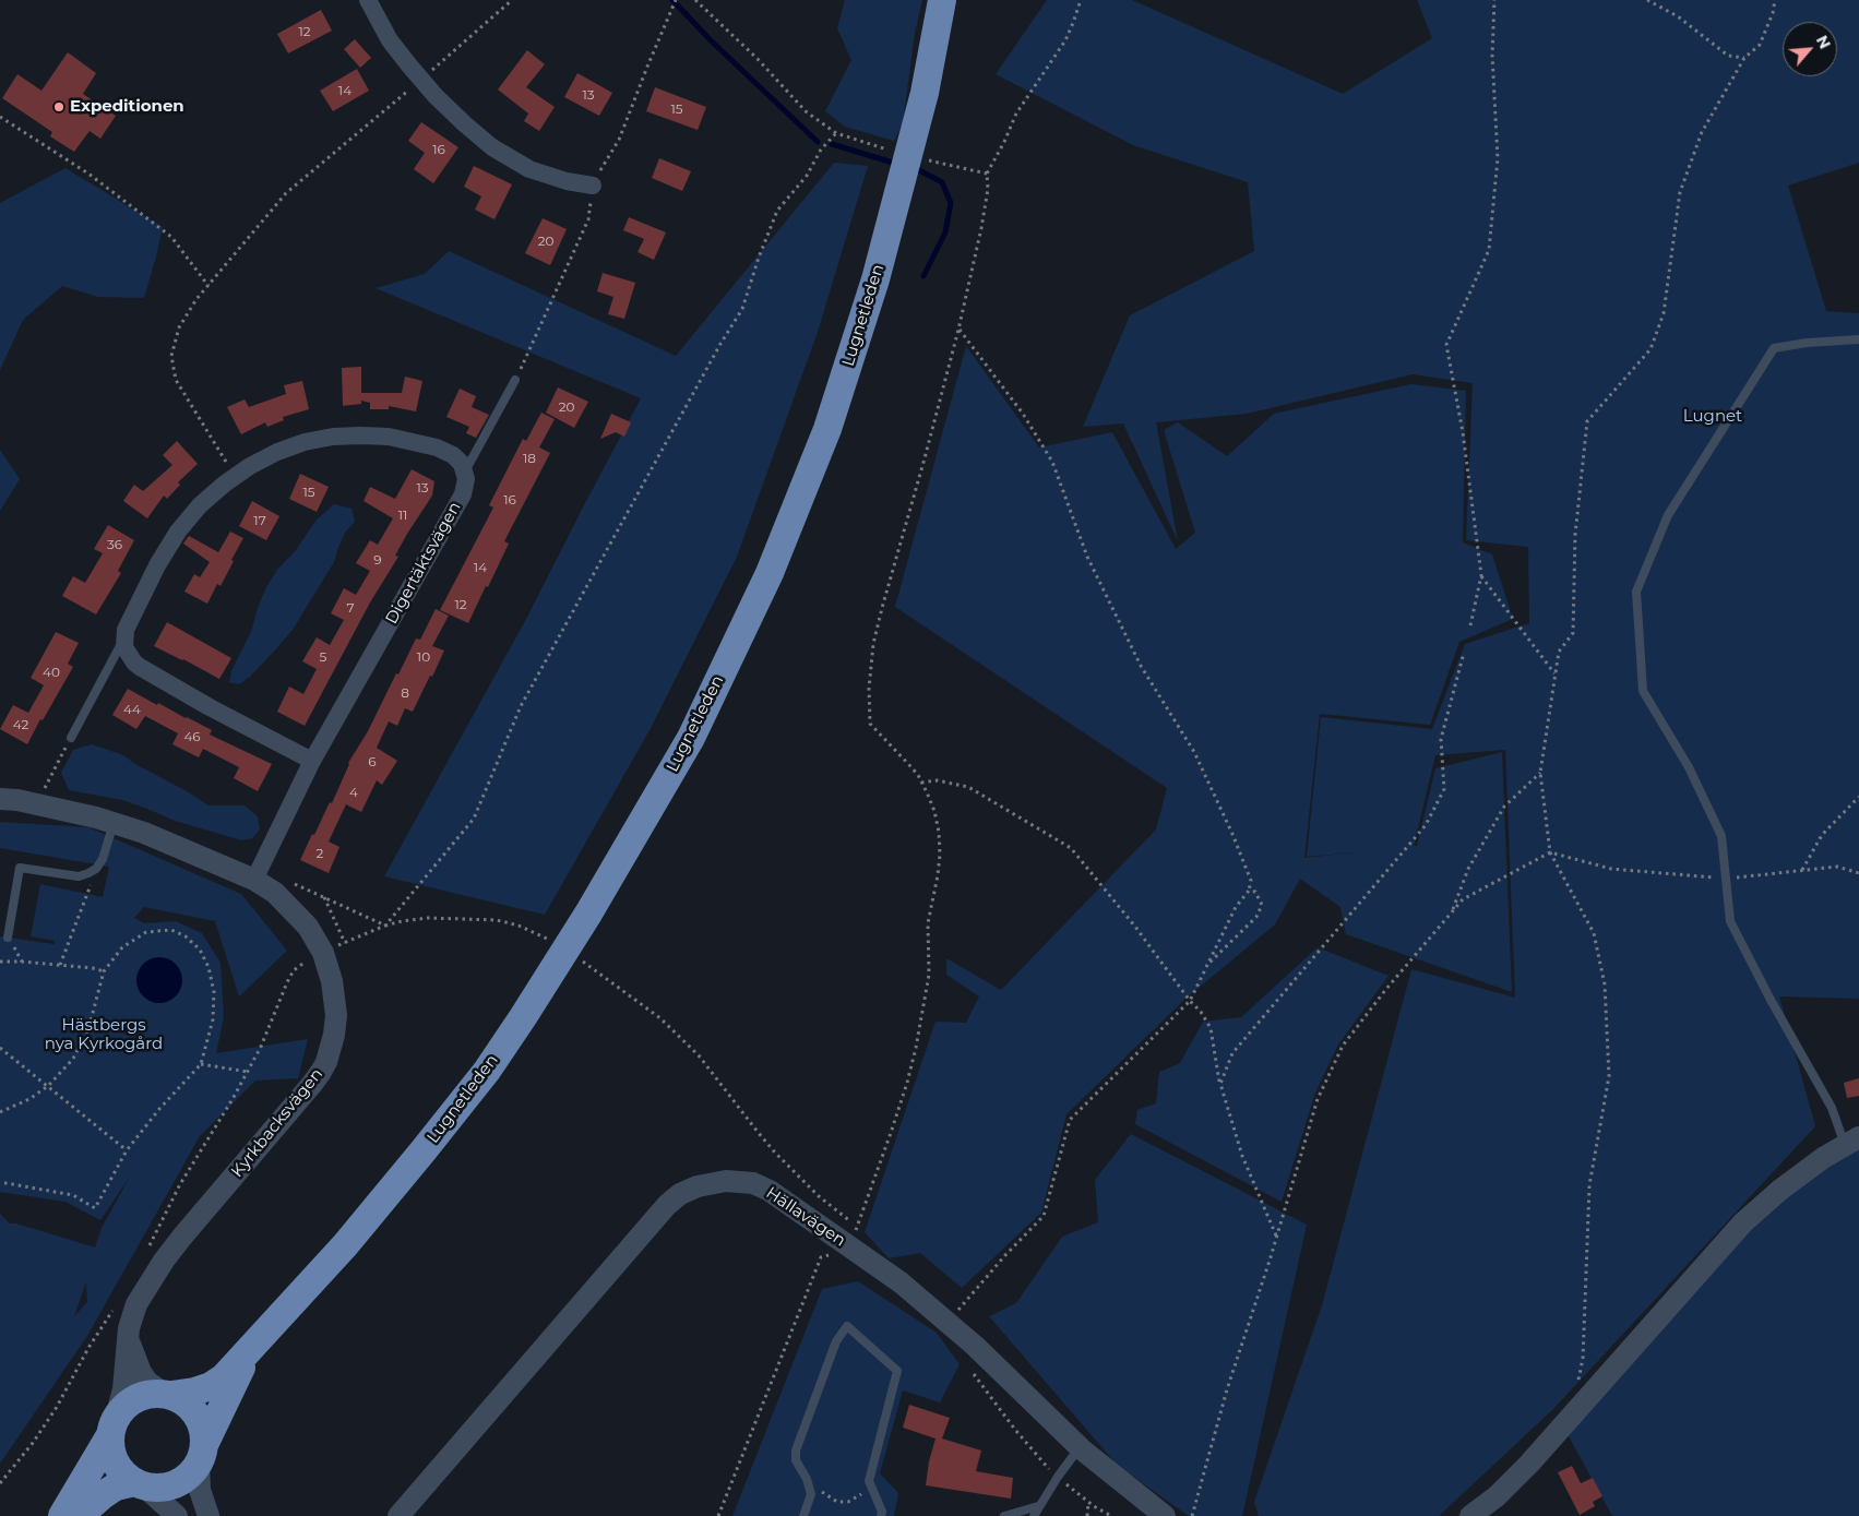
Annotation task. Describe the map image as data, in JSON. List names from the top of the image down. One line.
{"streets":{"highway":["Lugnetleden"],"street":["Digertäktsvägen","Kyrkbacksvägen","Hällavägen"]},"crossings":[["Lugnetleden","Kyrkbacksvägen"],["Digertäktsvägen","Kyrkbacksvägen"]],"parks":["Lugnet","Hästbergs nya Kyrkogård"],"places":["Expeditionen"],"house_numbers":["12","14","13","15","16","20","20","18","13","15","16","11","17","36","9","14","12","7","5","10","40","8","44","42","46","6","4","2"],"north":"top right"}
